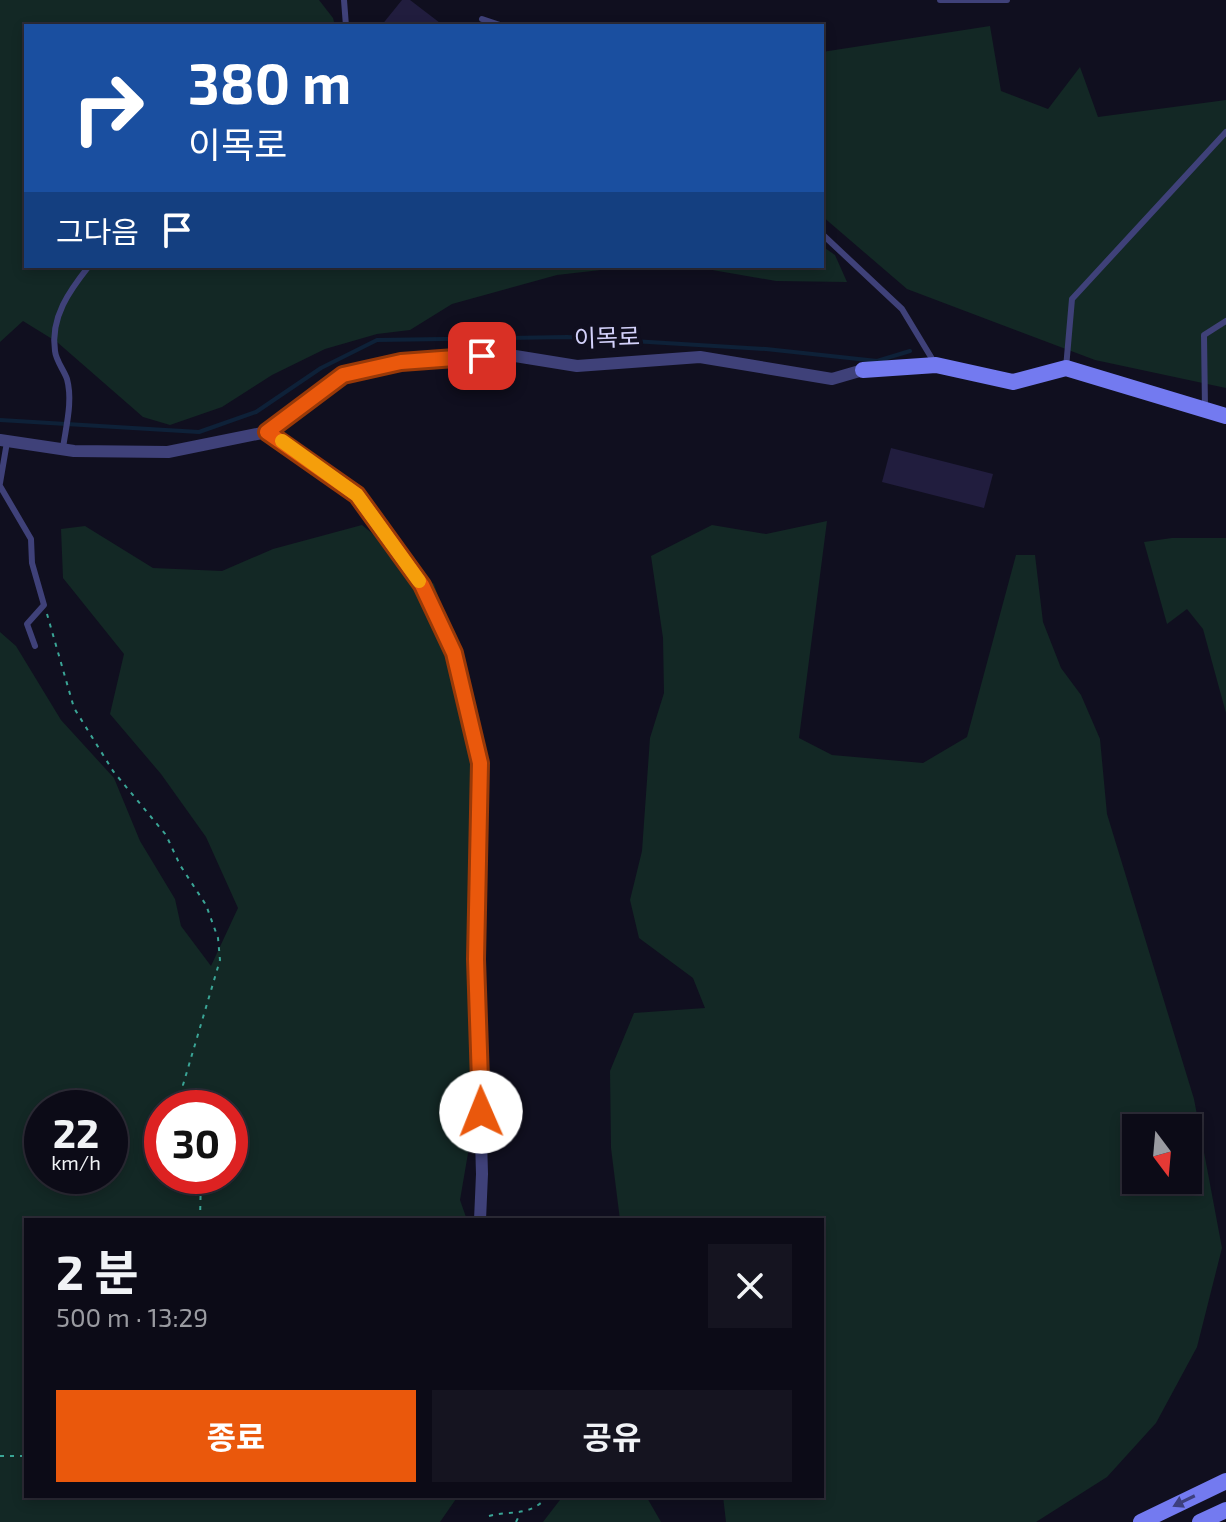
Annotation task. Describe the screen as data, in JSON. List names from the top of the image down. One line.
{"streets":{"street":["이목로"]},"north":"bottom","page":{"turn":["380 m","이목로"],"then":"그다음","speed":"22 km/h","limit":"30","heading":["2 분","500 m · 13:29"],"buttons":["종료","공유"]}}
